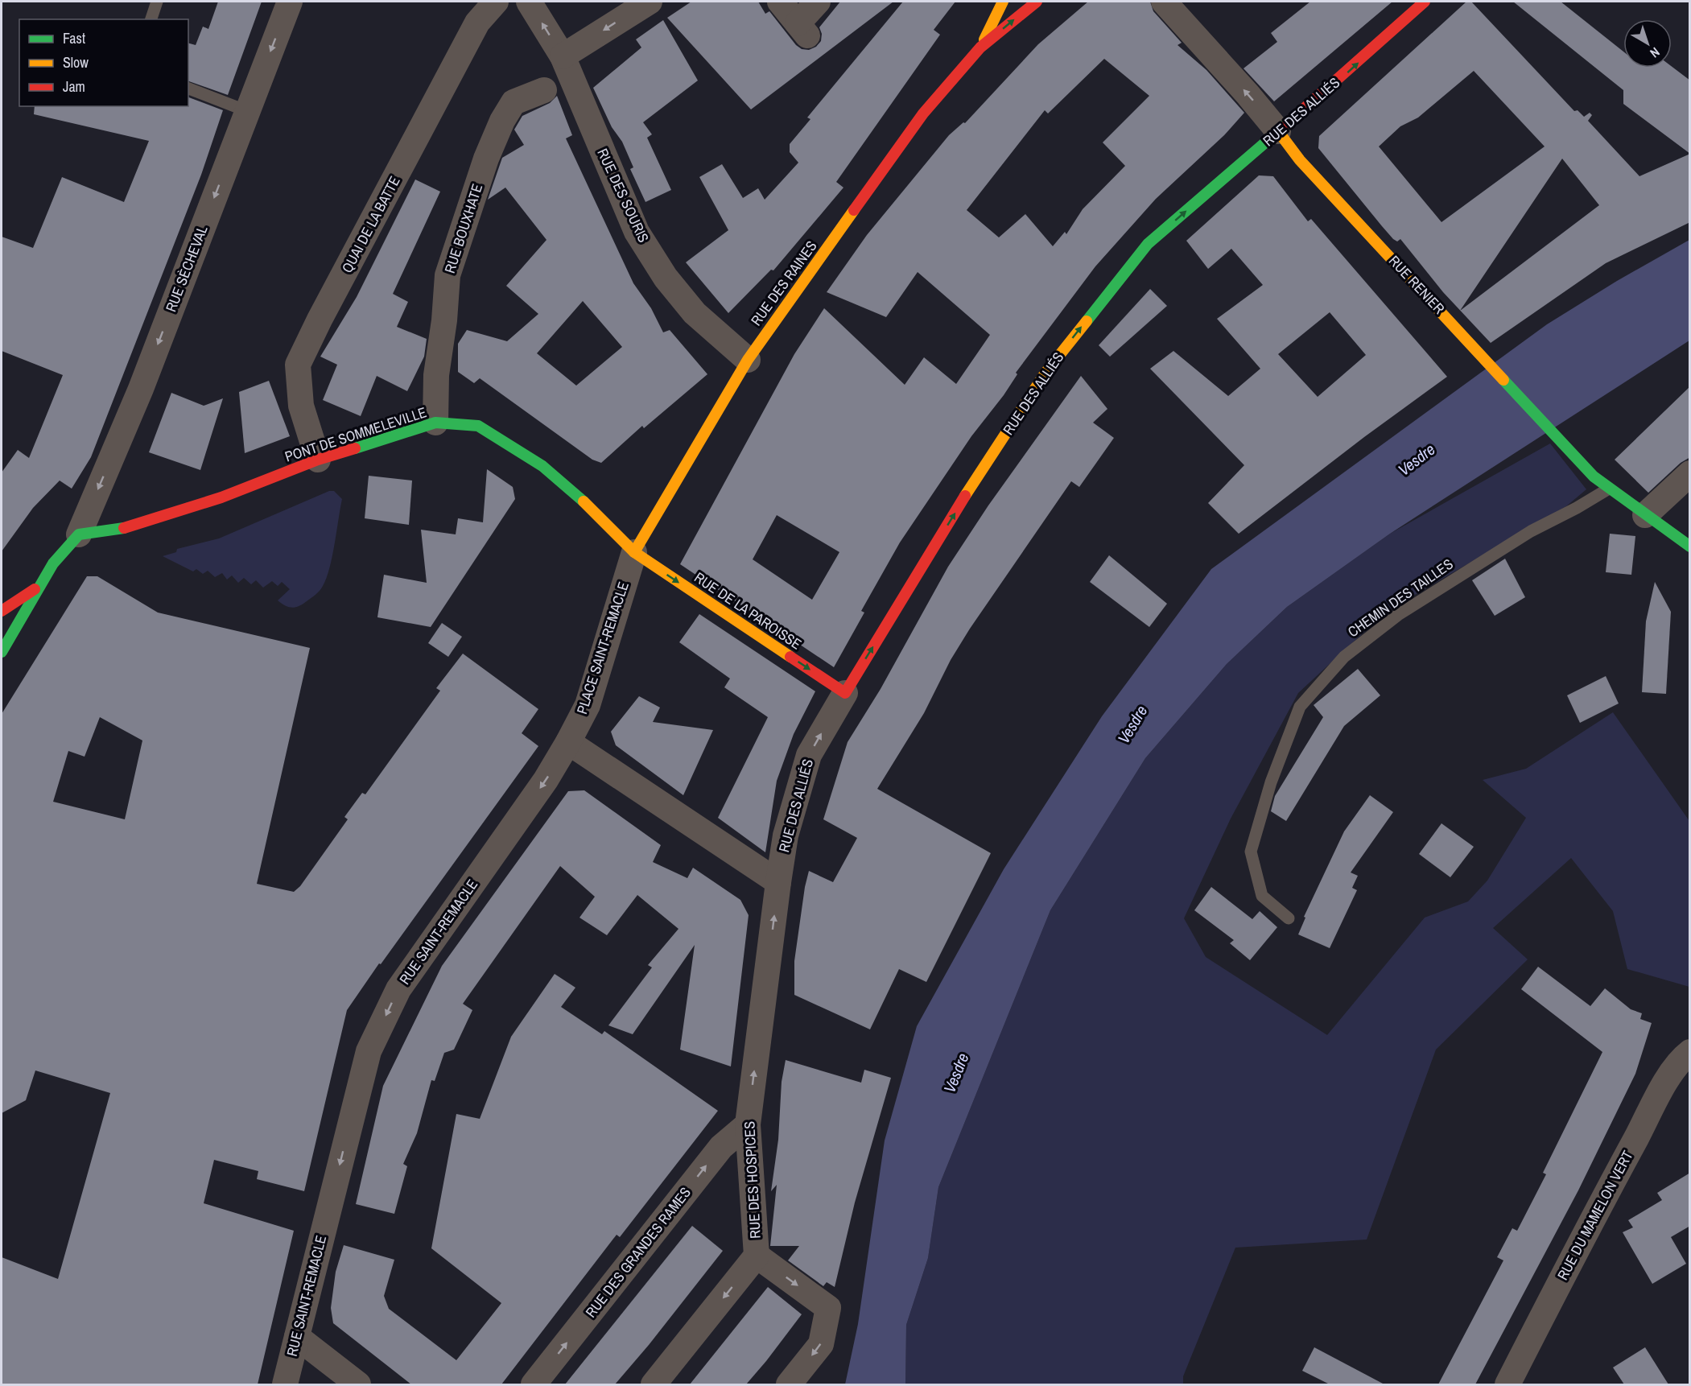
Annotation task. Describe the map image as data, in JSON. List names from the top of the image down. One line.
{"streets":{"street":["RUE DES ALLIÉS","RUE DES SOURIS","QUAI DE LA BATTE","RUE BOUXHATE","RUE SÈCHEVAL","RUE DES RAINES","RUE RENIER","PONT DE SOMMELEVILLE","RUE DE LA PAROISSE","PLACE SAINT-REMACLE","RUE SAINT-REMACLE","RUE DES HOSPICES","RUE DU MAMELON VERT","RUE DES GRANDES RAMES"],"lane":["CHEMIN DES TAILLES"]},"crossings":[["RUE DES ALLIÉS","RUE RENIER"],["RUE DES ALLIÉS","RUE DE LA PAROISSE"],["RUE DES ALLIÉS","RUE DES HOSPICES"],["RUE DES SOURIS","RUE DES RAINES"],["QUAI DE LA BATTE","PONT DE SOMMELEVILLE"],["RUE BOUXHATE","PONT DE SOMMELEVILLE"],["RUE SÈCHEVAL","PONT DE SOMMELEVILLE"],["RUE DES RAINES","PONT DE SOMMELEVILLE"],["RUE DES RAINES","RUE DE LA PAROISSE"],["RUE DES RAINES","PLACE SAINT-REMACLE"],["RUE RENIER","CHEMIN DES TAILLES"],["PONT DE SOMMELEVILLE","RUE DE LA PAROISSE"],["PONT DE SOMMELEVILLE","PLACE SAINT-REMACLE"],["RUE DE LA PAROISSE","PLACE SAINT-REMACLE"],["PLACE SAINT-REMACLE","RUE SAINT-REMACLE"],["RUE DES HOSPICES","RUE DES GRANDES RAMES"]],"one_way":["RUE DES ALLIÉS","RUE SÈCHEVAL","RUE DE LA PAROISSE","RUE SAINT-REMACLE","RUE DES GRANDES RAMES"],"water":["Vesdre"],"legend":["Fast","Slow","Jam"],"north":"bottom right"}
